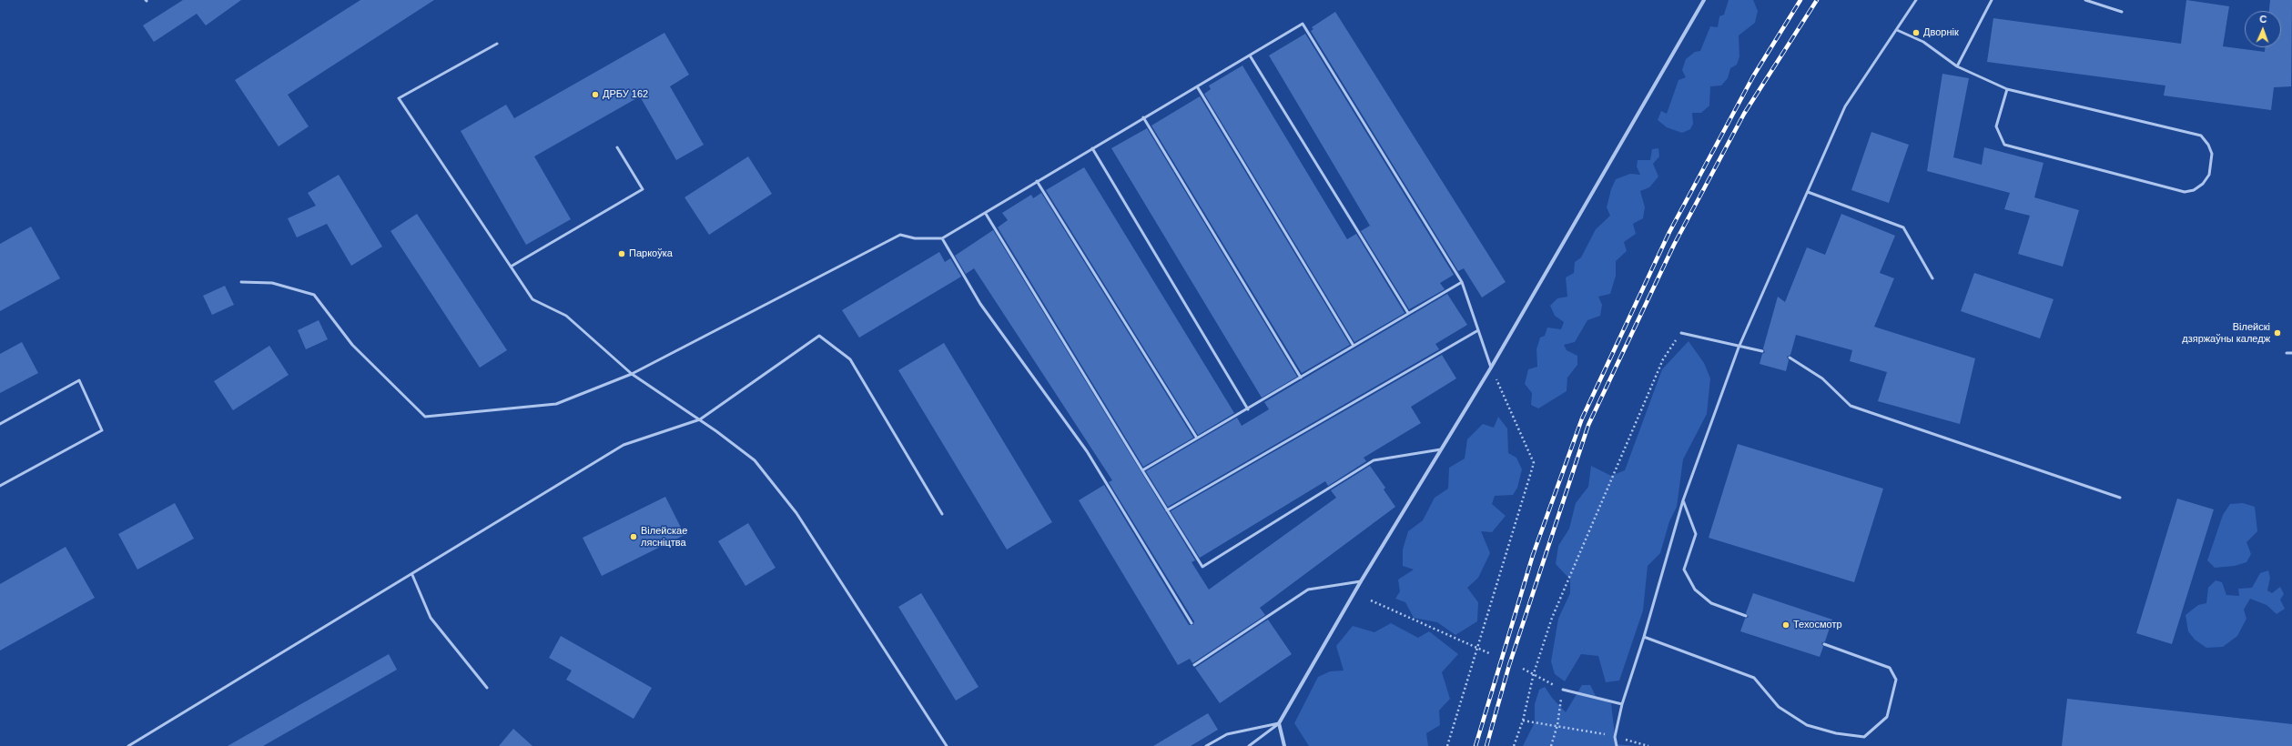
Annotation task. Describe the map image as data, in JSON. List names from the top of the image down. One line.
{"places":["Дворнік","ДРБУ 162","Паркоўка","Вілейскі дзяржаўны каледж","Вілейскае лясніцтва","Техосмотр"],"north":"top"}
